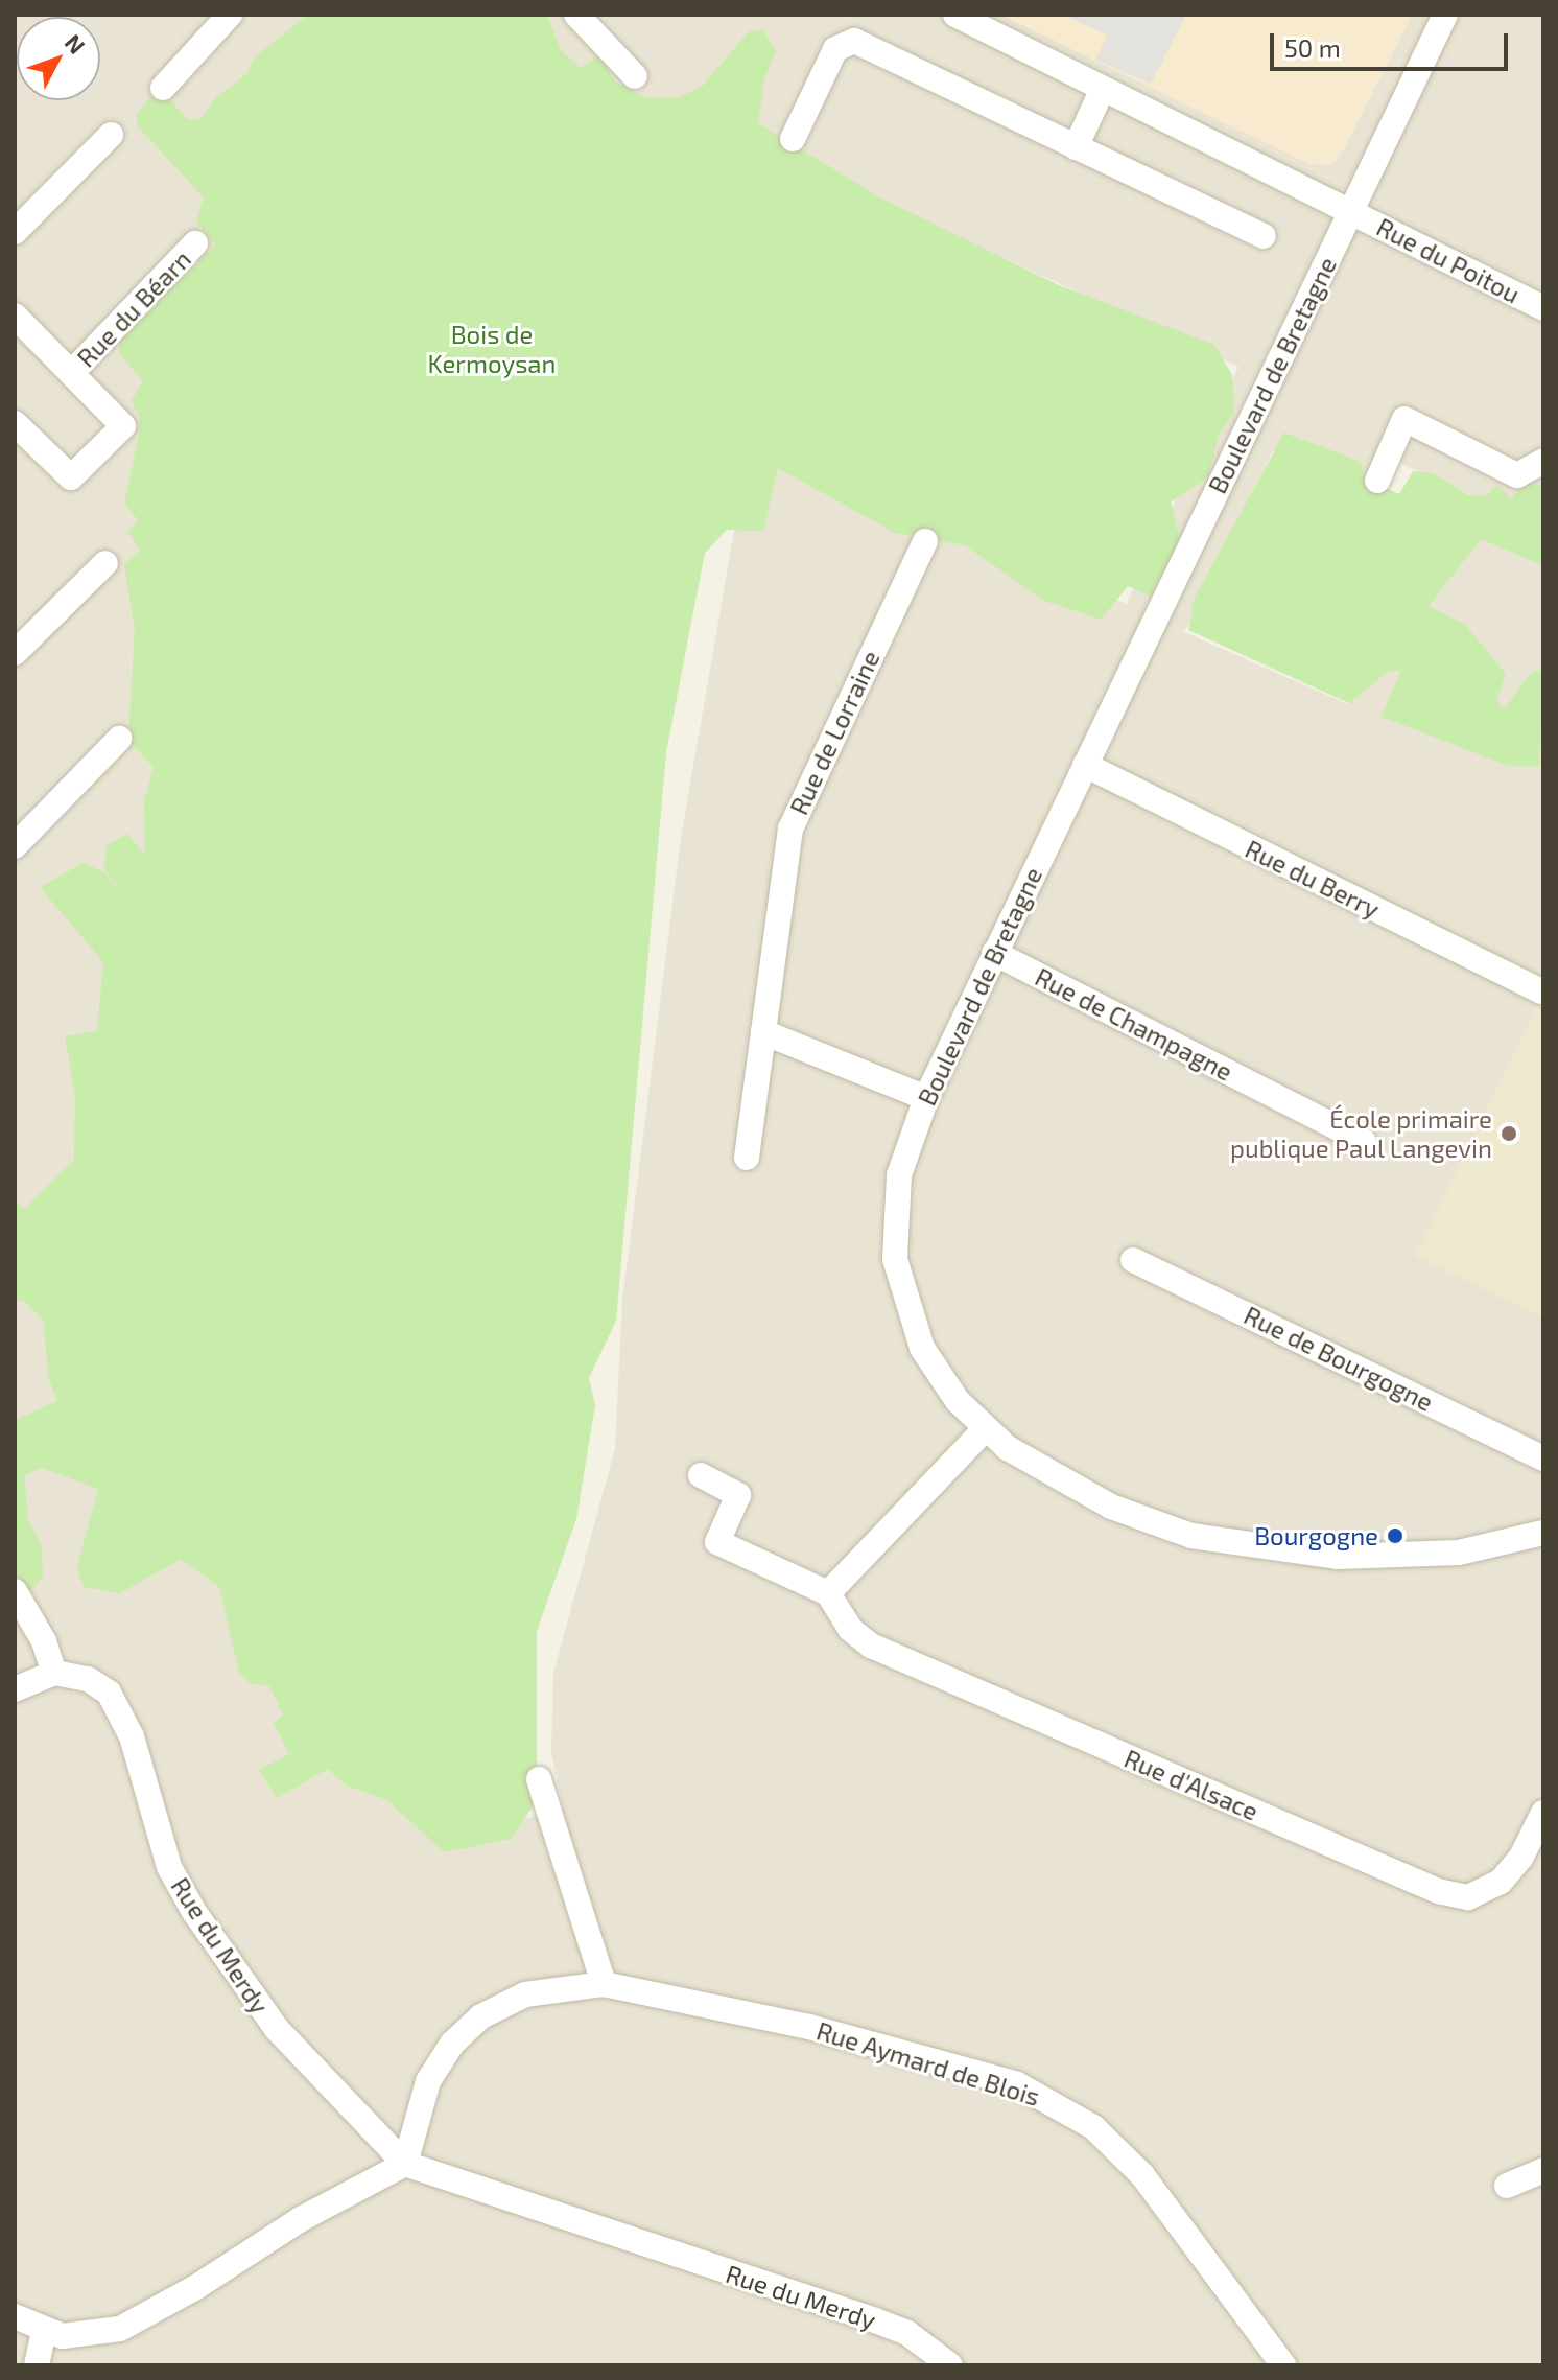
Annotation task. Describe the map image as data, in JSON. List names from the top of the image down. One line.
{"streets":{"street":["Rue du Poitou","Rue du Béarn","Boulevard de Bretagne","Rue de Lorraine","Rue du Berry","Rue de Champagne","Rue de Bourgogne","Rue d'Alsace","Rue du Merdy","Rue Aymard de Blois"]},"crossings":[["Rue du Poitou","Boulevard de Bretagne"],["Boulevard de Bretagne","Rue du Berry"],["Boulevard de Bretagne","Rue de Champagne"],["Rue du Merdy","Rue Aymard de Blois"]],"parks":["Bois de Kermoysan"],"places":["École primaire publique Paul Langevin","Bourgogne"],"scale_bar":"50 m","north":"top right"}
